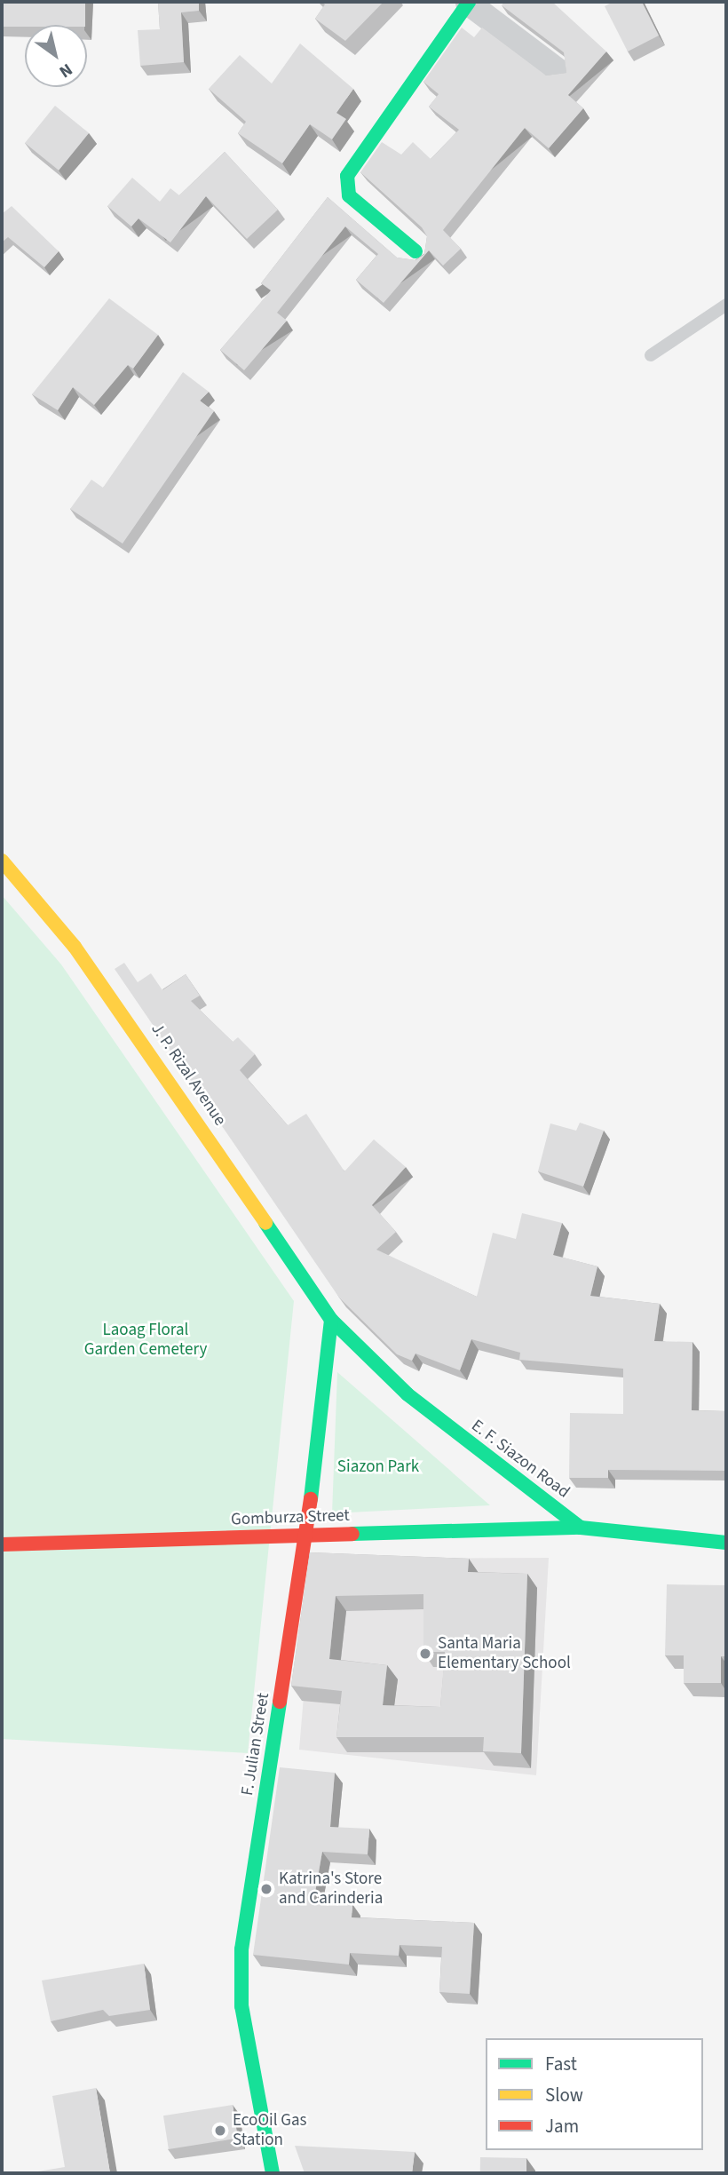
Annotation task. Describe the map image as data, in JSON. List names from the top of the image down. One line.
{"streets":{"main road":["J. P. Rizal Avenue","E. F. Siazon Road","Gomburza Street","F. Julian Street"]},"crossings":[["J. P. Rizal Avenue","E. F. Siazon Road"],["J. P. Rizal Avenue","F. Julian Street"],["E. F. Siazon Road","Gomburza Street"],["E. F. Siazon Road","F. Julian Street"],["Gomburza Street","F. Julian Street"]],"parks":["Laoag Floral Garden Cemetery","Siazon Park"],"places":["Santa Maria Elementary School","Katrina's Store and Carinderia","EcoOil Gas Station"],"legend":["Fast","Slow","Jam"],"north":"bottom right"}
